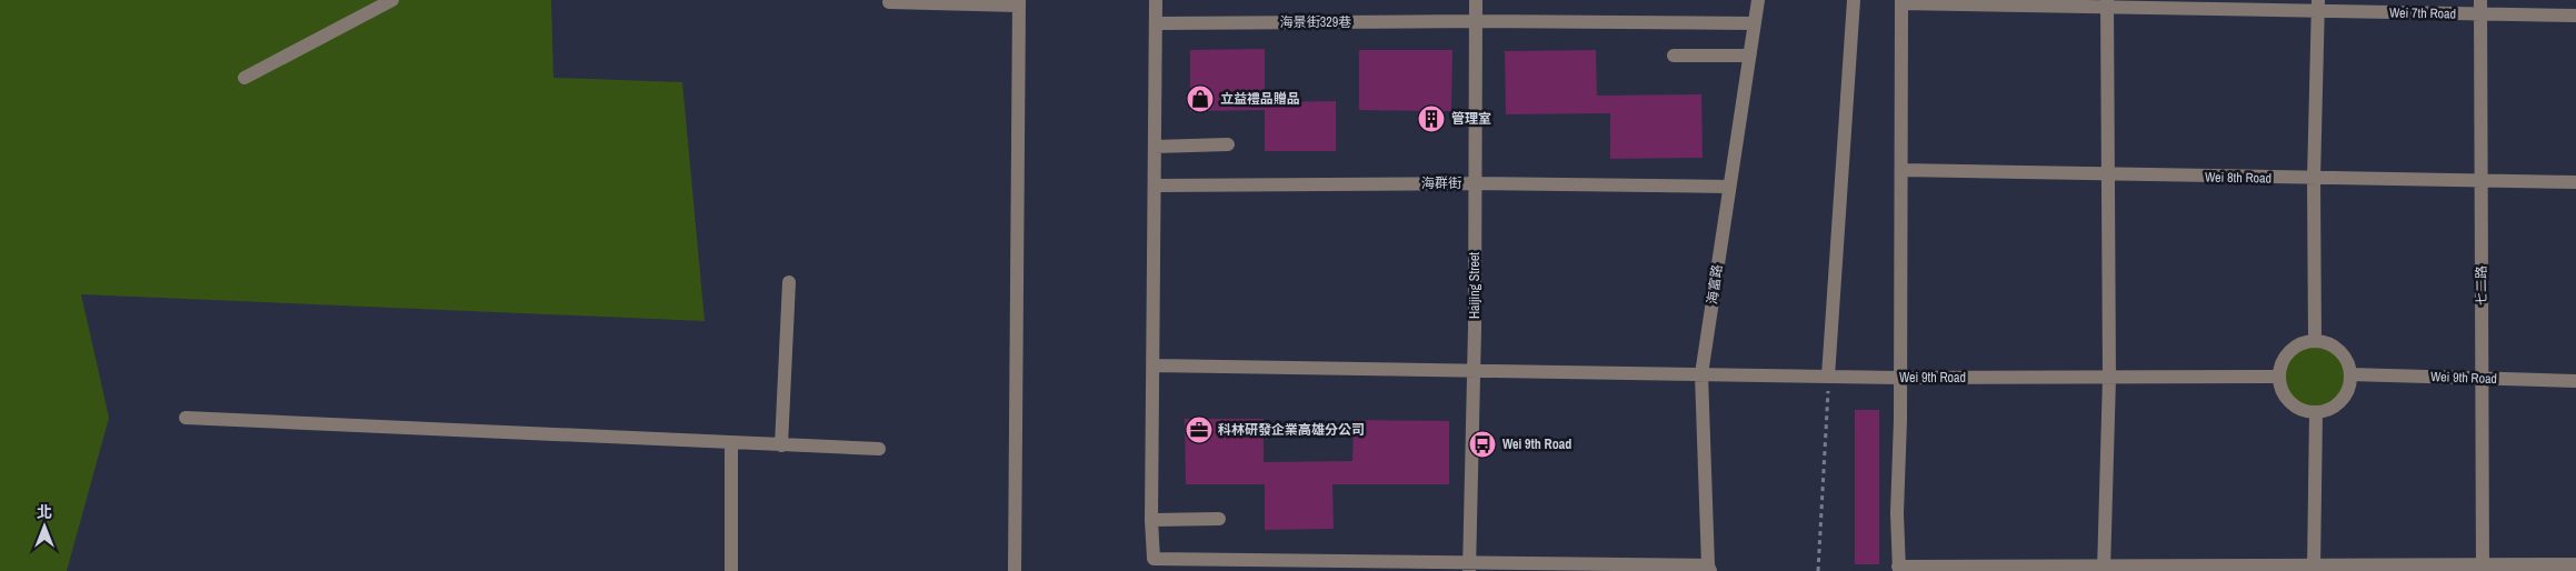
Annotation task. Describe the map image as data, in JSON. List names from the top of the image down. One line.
{"streets":{"street":["Wei 7th Road","海景街329巷","Wei 8th Road","海群街","海富路","Haijing Street","七二路","Wei 9th Road"]},"crossings":[["Wei 7th Road","七二路"],["海景街329巷","海富路"],["海景街329巷","Haijing Street"],["Wei 8th Road","七二路"],["海群街","海富路"],["海群街","Haijing Street"],["海富路","Wei 9th Road"],["Haijing Street","Wei 9th Road"],["七二路","Wei 9th Road"]],"places":{"shop":["立益禮品贈品"],"building":["管理室"],"office":["科林研發企業高雄分公司"],"bus stop":["Wei 9th Road"]},"north":"top"}
